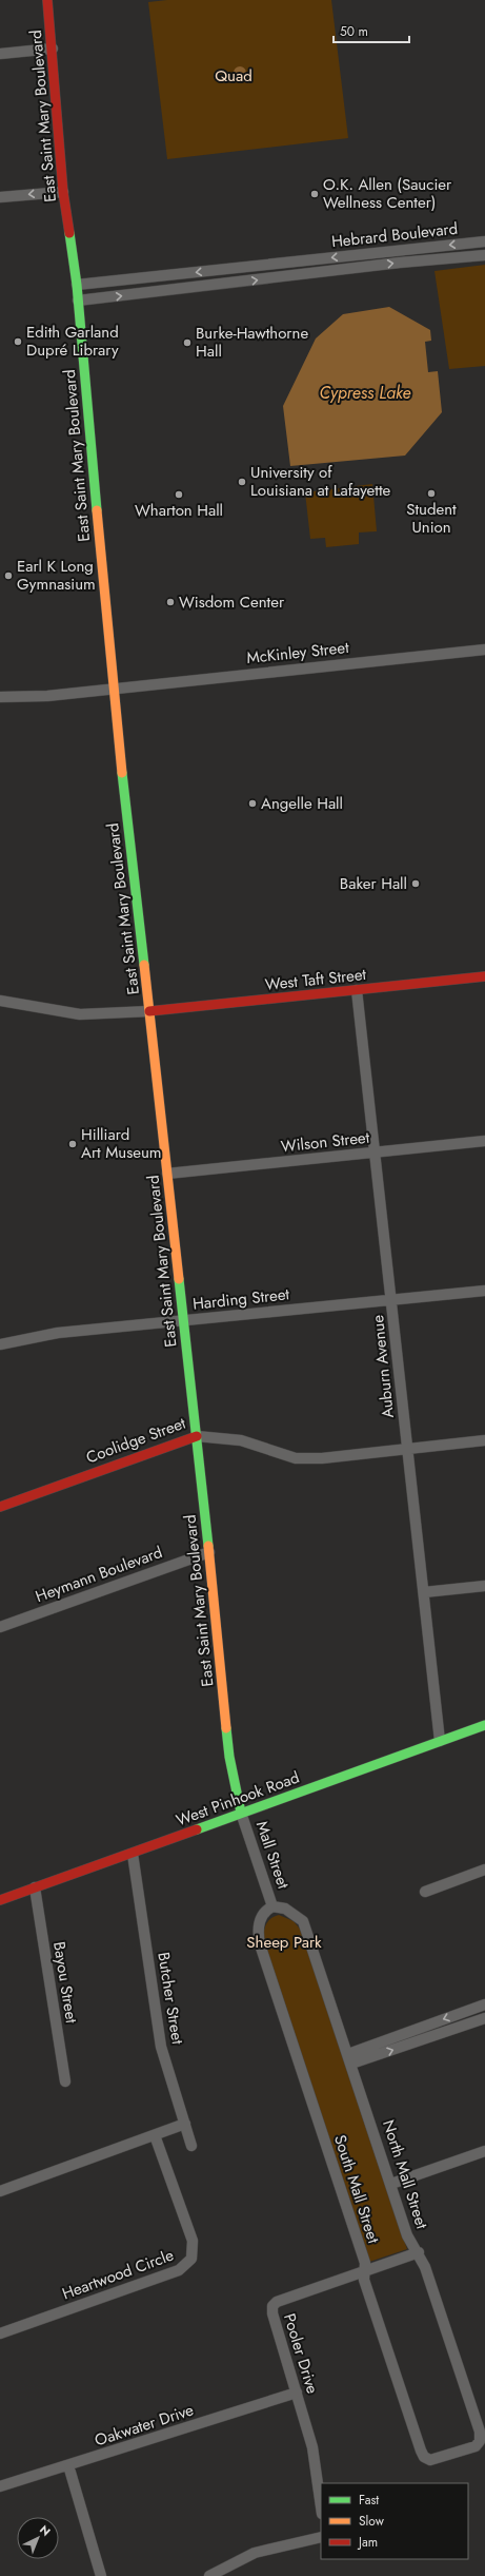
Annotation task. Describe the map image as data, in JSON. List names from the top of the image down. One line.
{"streets":{"street":["East Saint Mary Boulevard","Hebrard Boulevard","McKinley Street","West Taft Street","Wilson Street","Harding Street","Auburn Avenue","Coolidge Street","Heymann Boulevard","West Pinhook Road","Mall Street","Bayou Street","Butcher Street","North Mall Street","South Mall Street","Heartwood Circle","Pooler Drive","Oakwater Drive"]},"crossings":[["East Saint Mary Boulevard","Hebrard Boulevard"],["East Saint Mary Boulevard","McKinley Street"],["East Saint Mary Boulevard","West Taft Street"],["East Saint Mary Boulevard","Wilson Street"],["East Saint Mary Boulevard","Harding Street"],["East Saint Mary Boulevard","Coolidge Street"],["East Saint Mary Boulevard","Heymann Boulevard"],["East Saint Mary Boulevard","West Pinhook Road"],["East Saint Mary Boulevard","Mall Street"],["West Taft Street","Auburn Avenue"],["Wilson Street","Auburn Avenue"],["Harding Street","Auburn Avenue"],["Auburn Avenue","Coolidge Street"],["Auburn Avenue","West Pinhook Road"],["West Pinhook Road","Mall Street"],["West Pinhook Road","Bayou Street"],["West Pinhook Road","Butcher Street"],["Mall Street","North Mall Street"],["Mall Street","South Mall Street"],["North Mall Street","South Mall Street"],["North Mall Street","Pooler Drive"],["South Mall Street","Pooler Drive"],["Pooler Drive","Oakwater Drive"]],"water":["Cypress Lake"],"parks":["Quad","Sheep Park"],"places":["O.K. Allen (Saucier Wellness Center)","Edith Garland Dupré Library","Burke-Hawthorne Hall","University of Louisiana at Lafayette","Student Union","Wharton Hall","Earl K Long Gymnasium","Wisdom Center","Angelle Hall","Baker Hall","Hilliard Art Museum"],"legend":["Fast","Slow","Jam"],"scale_bar":"50 m","north":"top right"}
